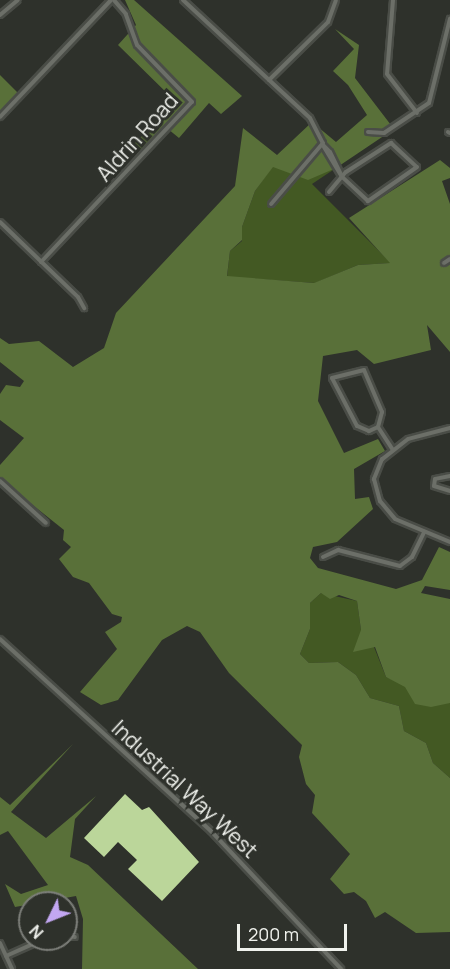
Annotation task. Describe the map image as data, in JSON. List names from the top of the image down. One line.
{"streets":{"street":["Aldrin Road","Industrial Way West"]},"scale_bar":"200 m","north":"bottom left"}
